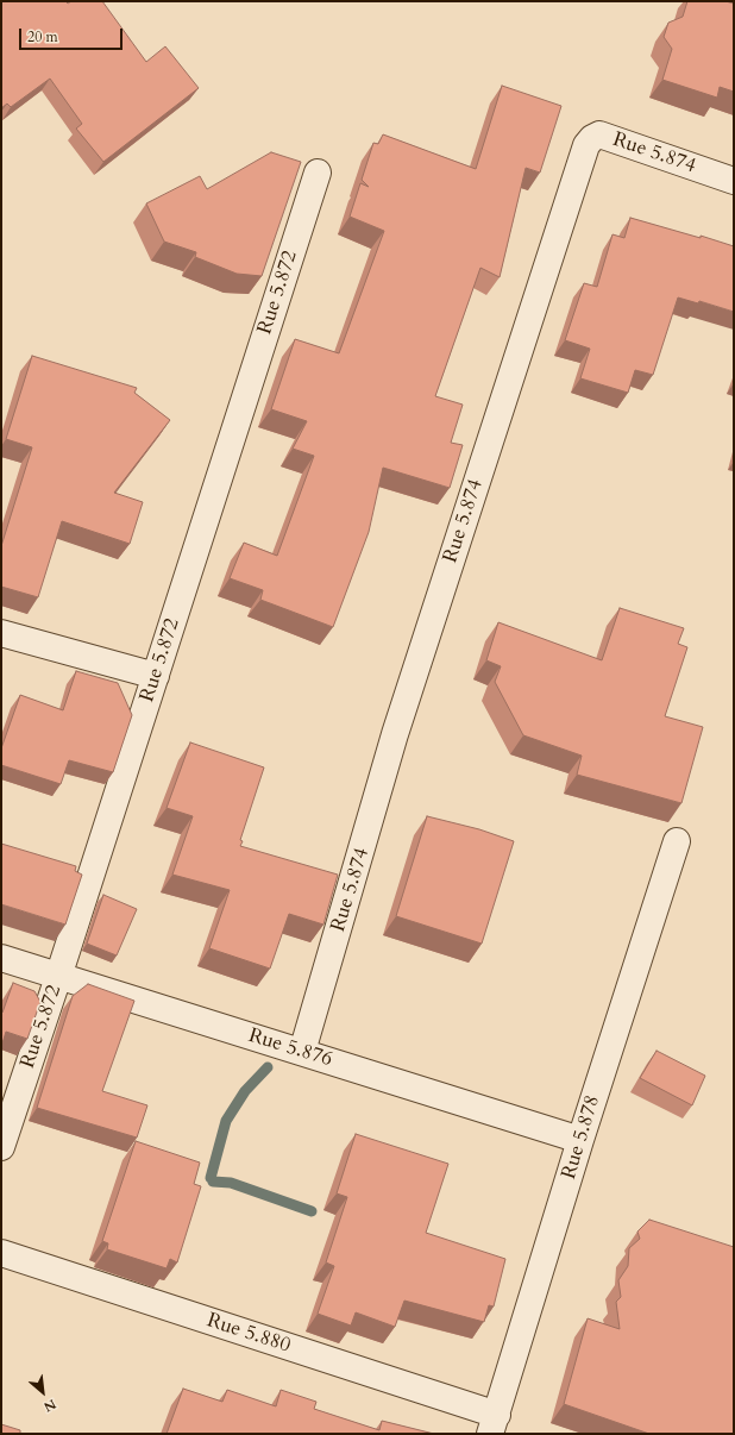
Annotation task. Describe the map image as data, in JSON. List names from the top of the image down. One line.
{"streets":{"street":["Rue 5.874","Rue 5.872","Rue 5.876","Rue 5.878","Rue 5.880"]},"crossings":[["Rue 5.874","Rue 5.876"],["Rue 5.872","Rue 5.876"],["Rue 5.876","Rue 5.878"],["Rue 5.878","Rue 5.880"]],"scale_bar":"20 m","north":"bottom right"}
